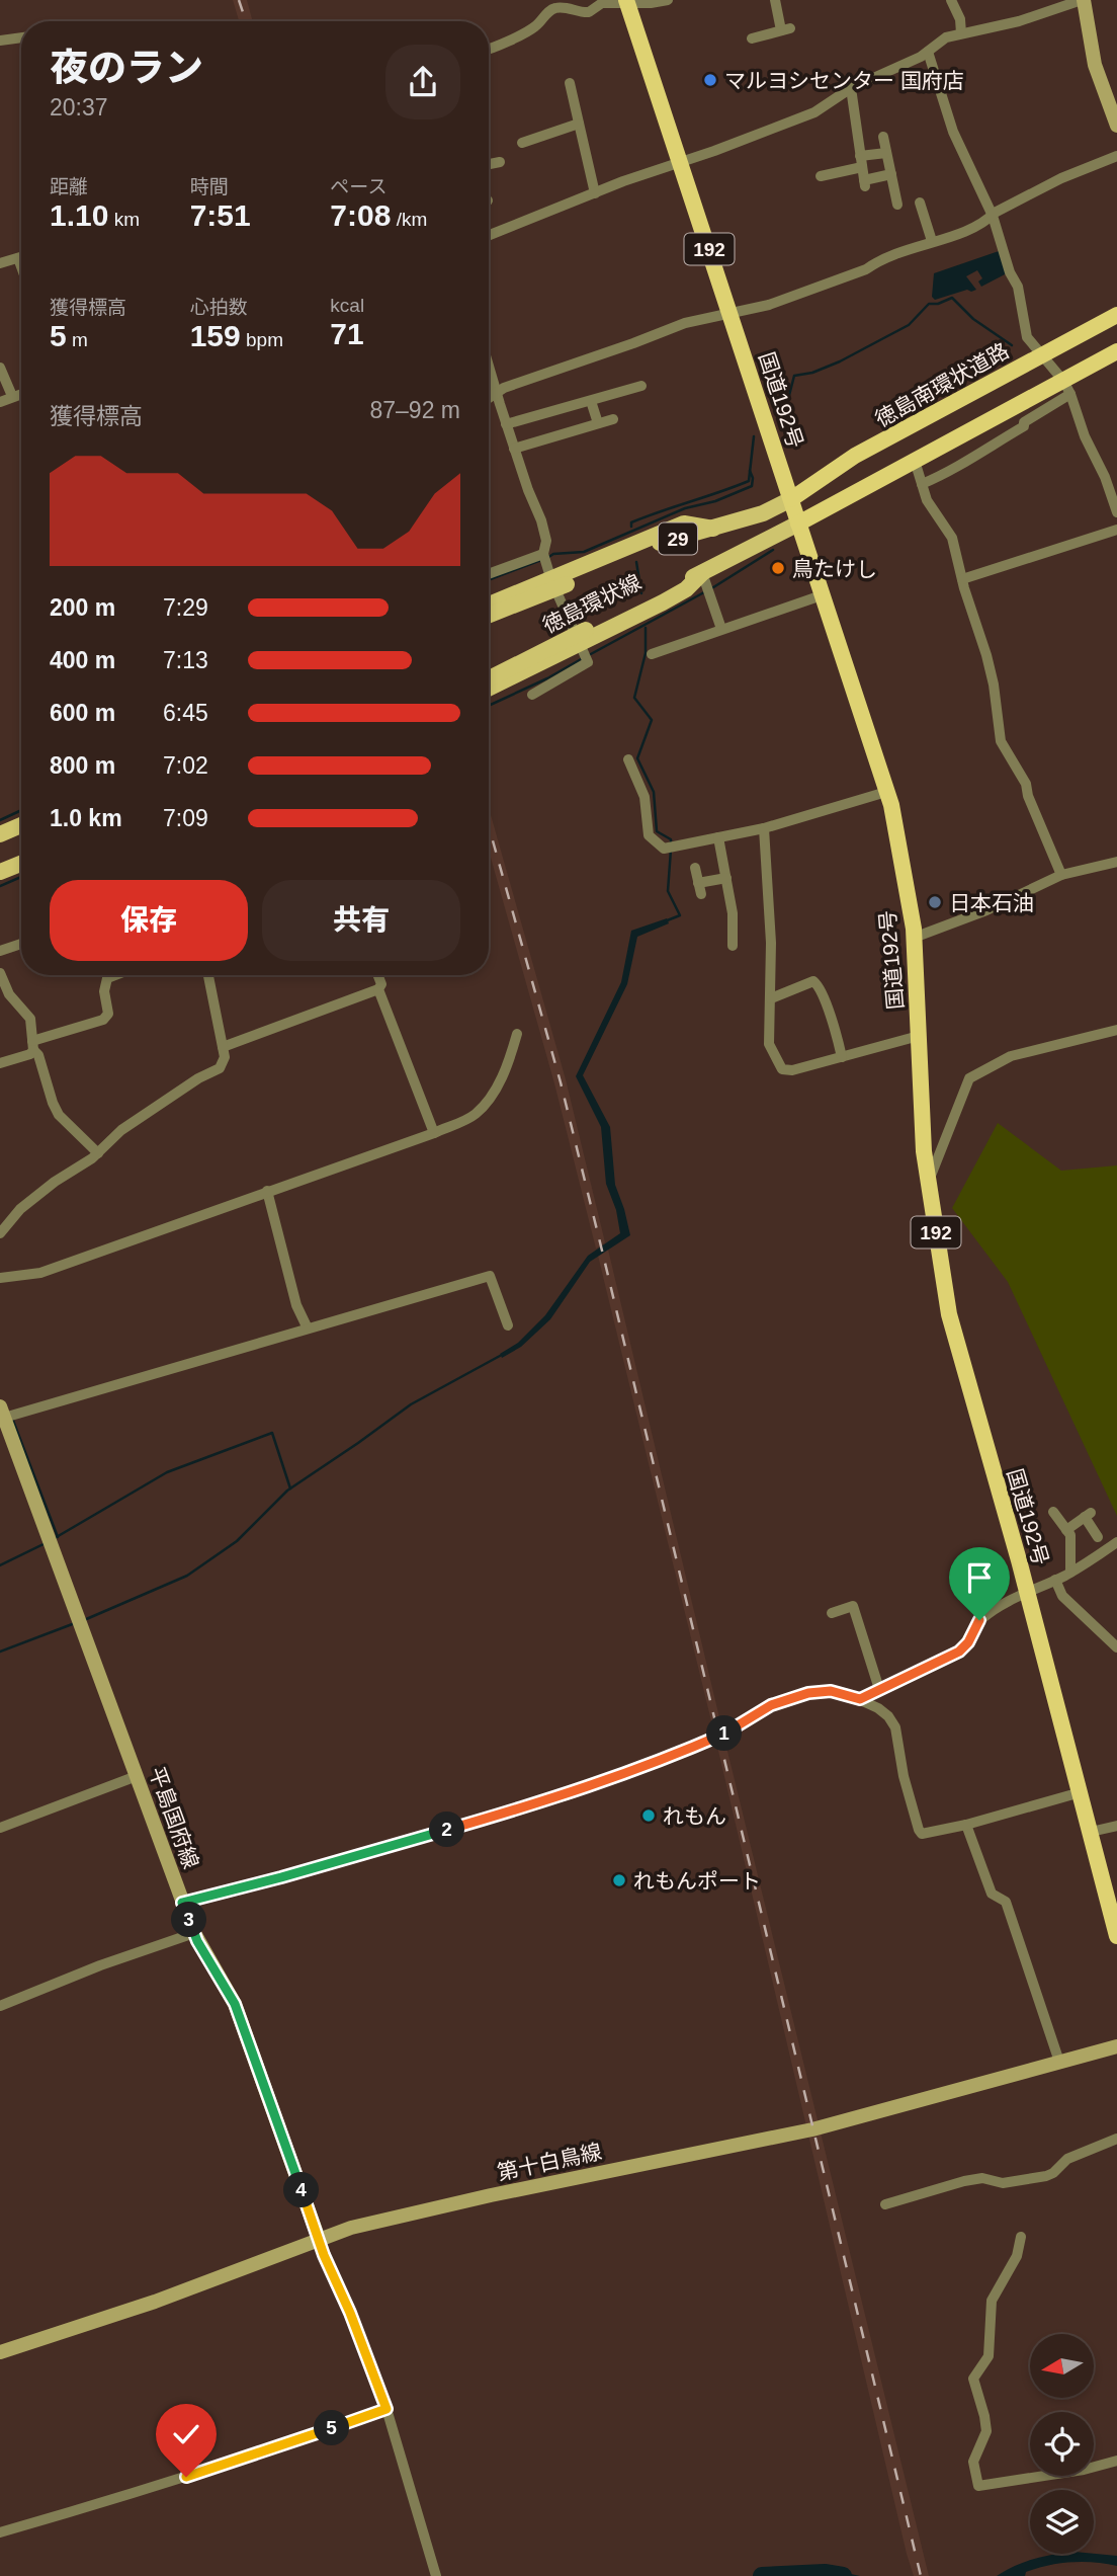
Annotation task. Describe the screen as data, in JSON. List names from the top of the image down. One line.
{"streets":{"highway":["192","徳島南環状道路","国道192号"],"main road":["29","徳島環状線","平島国府線","第十白鳥線"]},"crossings":[["徳島南環状道路","国道192号"],["徳島南環状道路","徳島環状線"],["国道192号","徳島環状線"],["平島国府線","第十白鳥線"]],"places":["マルヨシセンター 国府店","鳥たけし","日本石油","れもん","れもんポート"],"north":"left","page":{"heading":["夜のラン","20:37"],"stats":[["距離","1.10 km"],["時間","7:51"],["ペース","7:08 /km"],["獲得標高","5 m"],["心拍数","159 bpm"],["kcal","71"]],"chart":["獲得標高","87–92 m"],"list":[{"name":"200 m","note":"7:29"},{"name":"400 m","note":"7:13"},{"name":"600 m","note":"6:45"},{"name":"800 m","note":"7:02"},{"name":"1.0 km","note":"7:09"}],"buttons":["保存","共有"],"pins":["1","2","3","4","5"]}}
